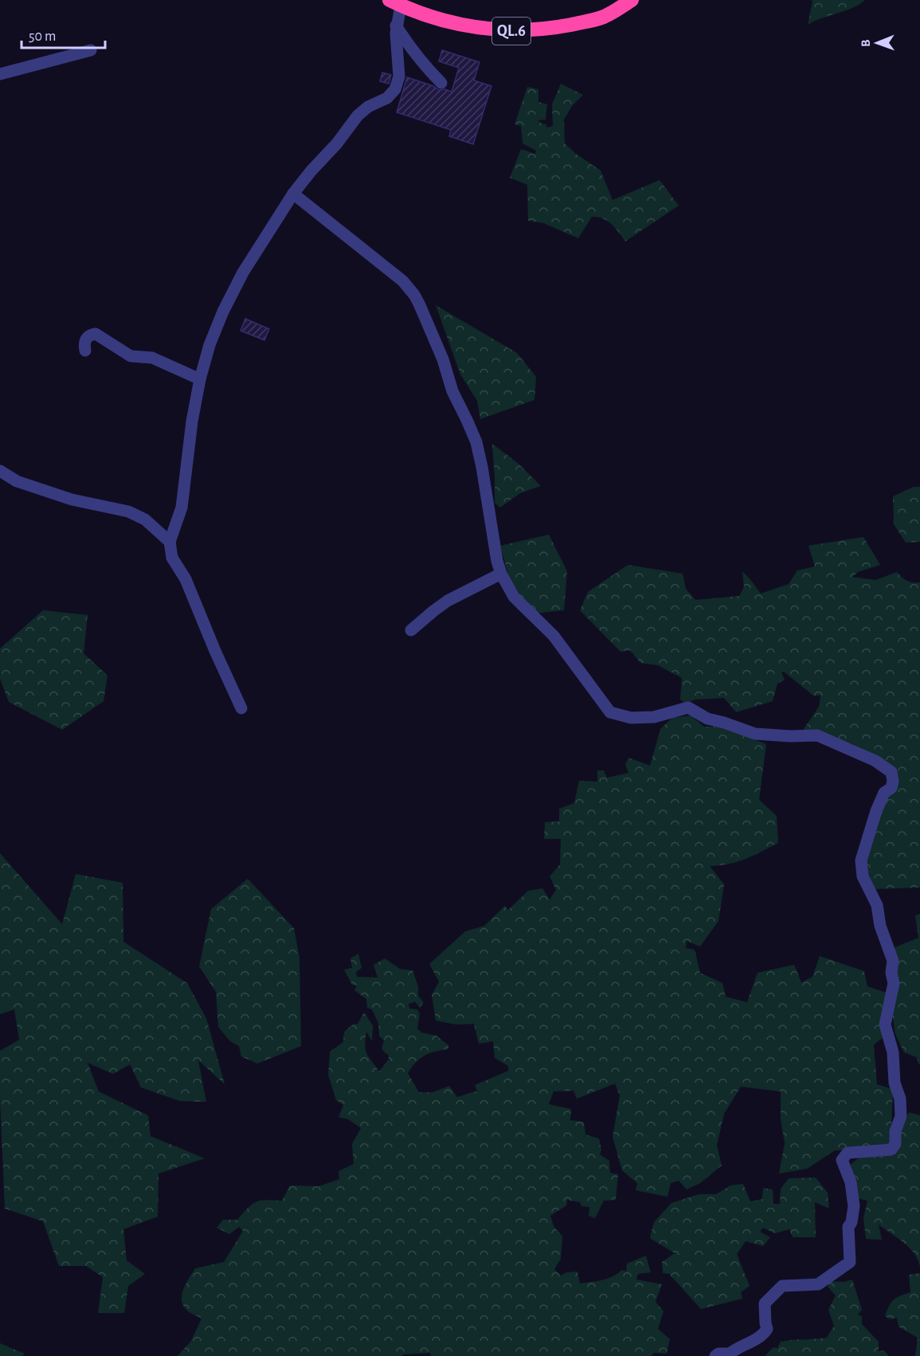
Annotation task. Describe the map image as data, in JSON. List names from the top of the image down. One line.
{"streets":{"highway":["QL.6"]},"scale_bar":"50 m","north":"left"}
